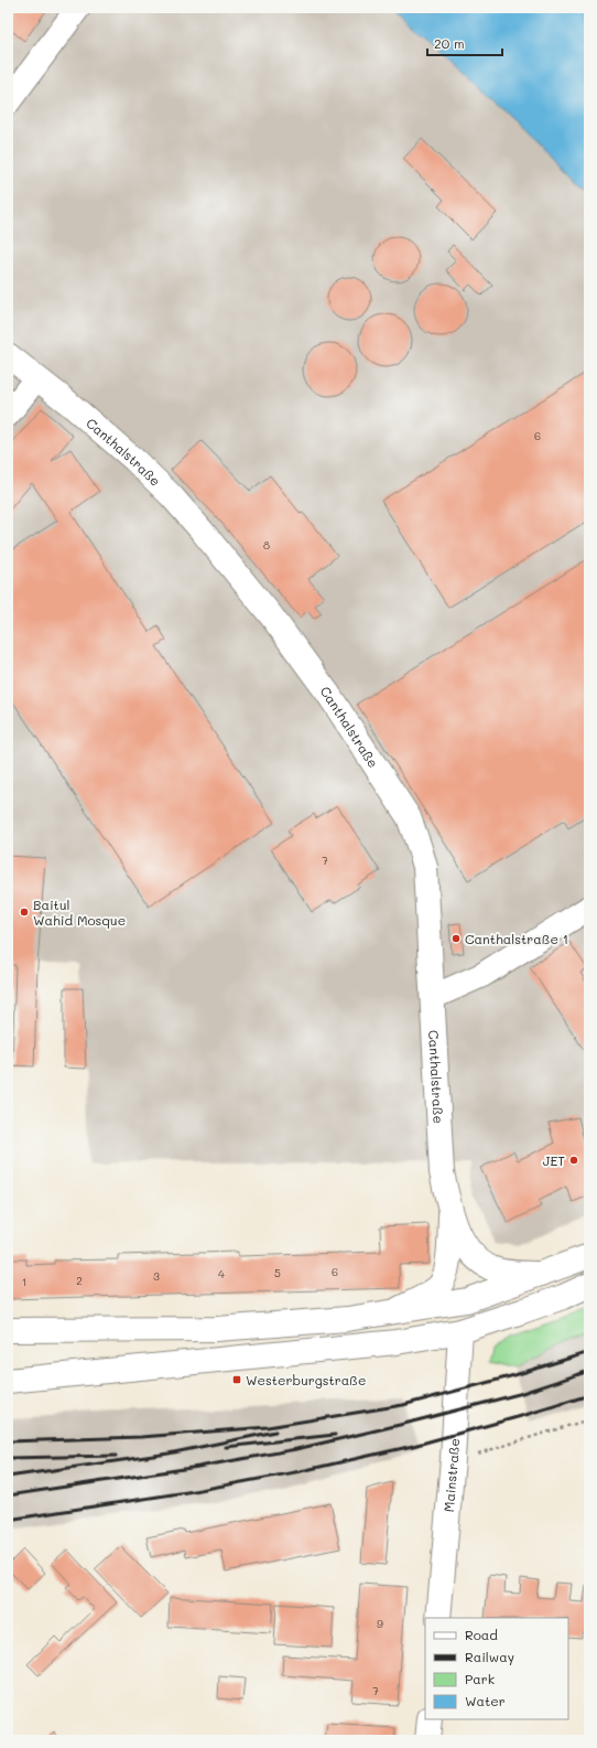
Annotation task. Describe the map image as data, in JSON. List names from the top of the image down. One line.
{"streets":{"street":["Canthalstraße","Mainstraße"]},"places":{"other":["Baitul Wahid Mosque","Canthalstraße 1","JET"],"transit":["Westerburgstraße"]},"house_numbers":["6","8","7","6","5","4","3","2","1","9","7"],"legend":["Road","Railway","Park","Water"],"scale_bar":"20 m"}
